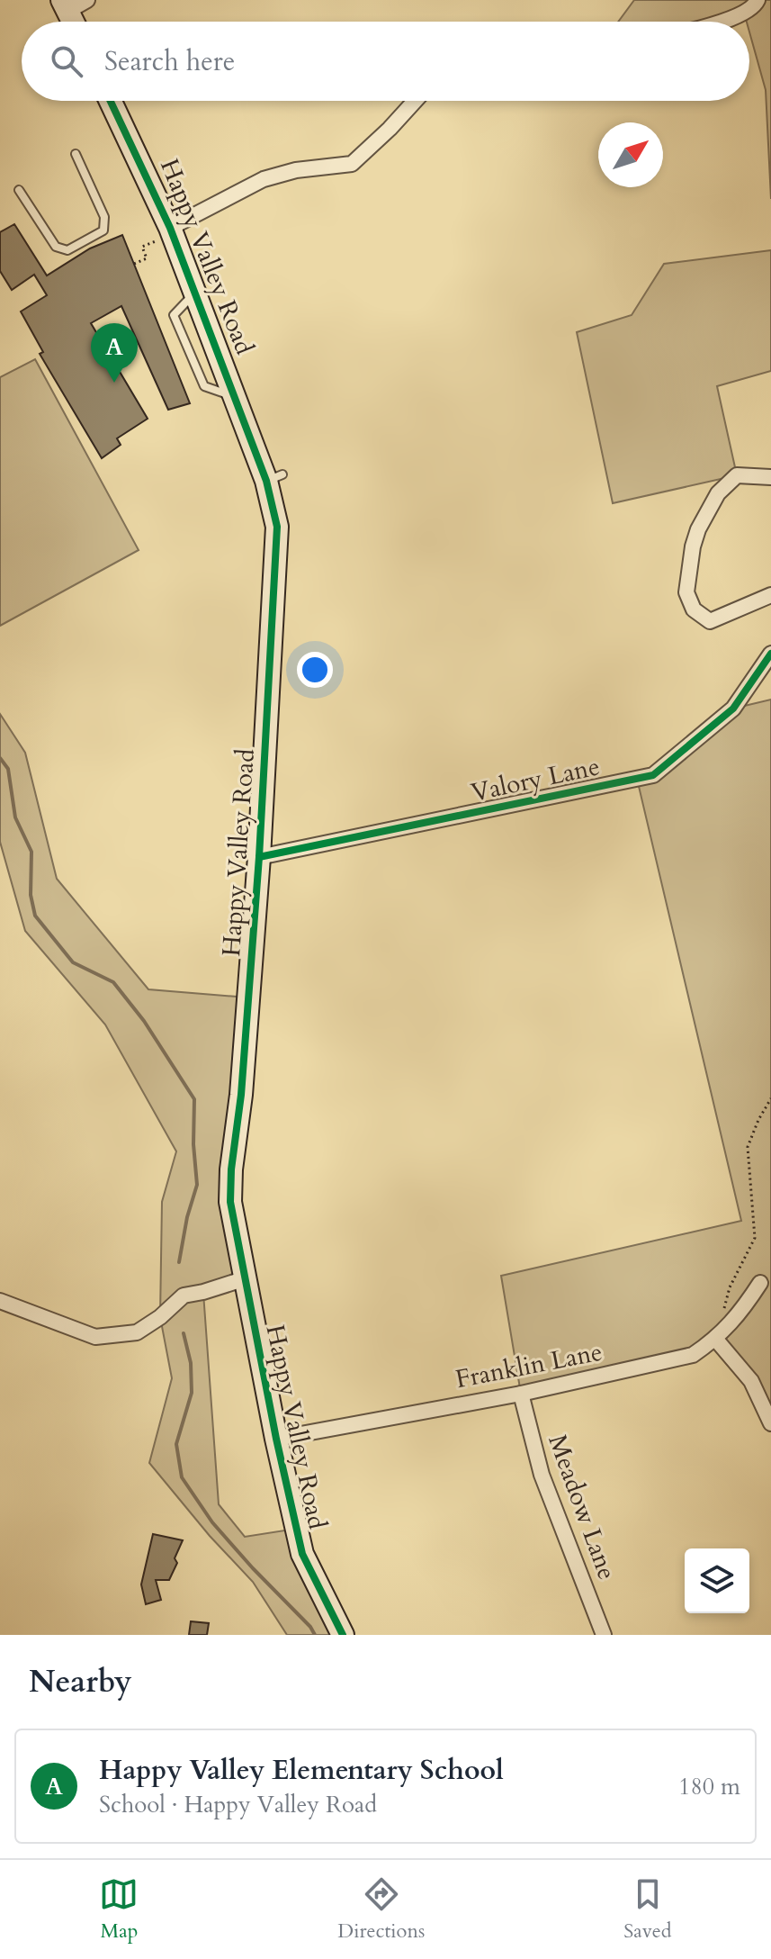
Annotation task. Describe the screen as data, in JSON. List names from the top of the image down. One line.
{"streets":{"street":["Happy Valley Road","Valory Lane","Franklin Lane","Meadow Lane"]},"crossings":[["Happy Valley Road","Valory Lane"],["Happy Valley Road","Franklin Lane"],["Franklin Lane","Meadow Lane"]],"north":"top right","page":{"search":"Search here","pins":"A","heading":"Nearby","list":[{"mark":"A","name":"Happy Valley Elementary School","note":"School · Happy Valley Road","value":"180 m"}],"nav":["Map","Directions","Saved"]}}
